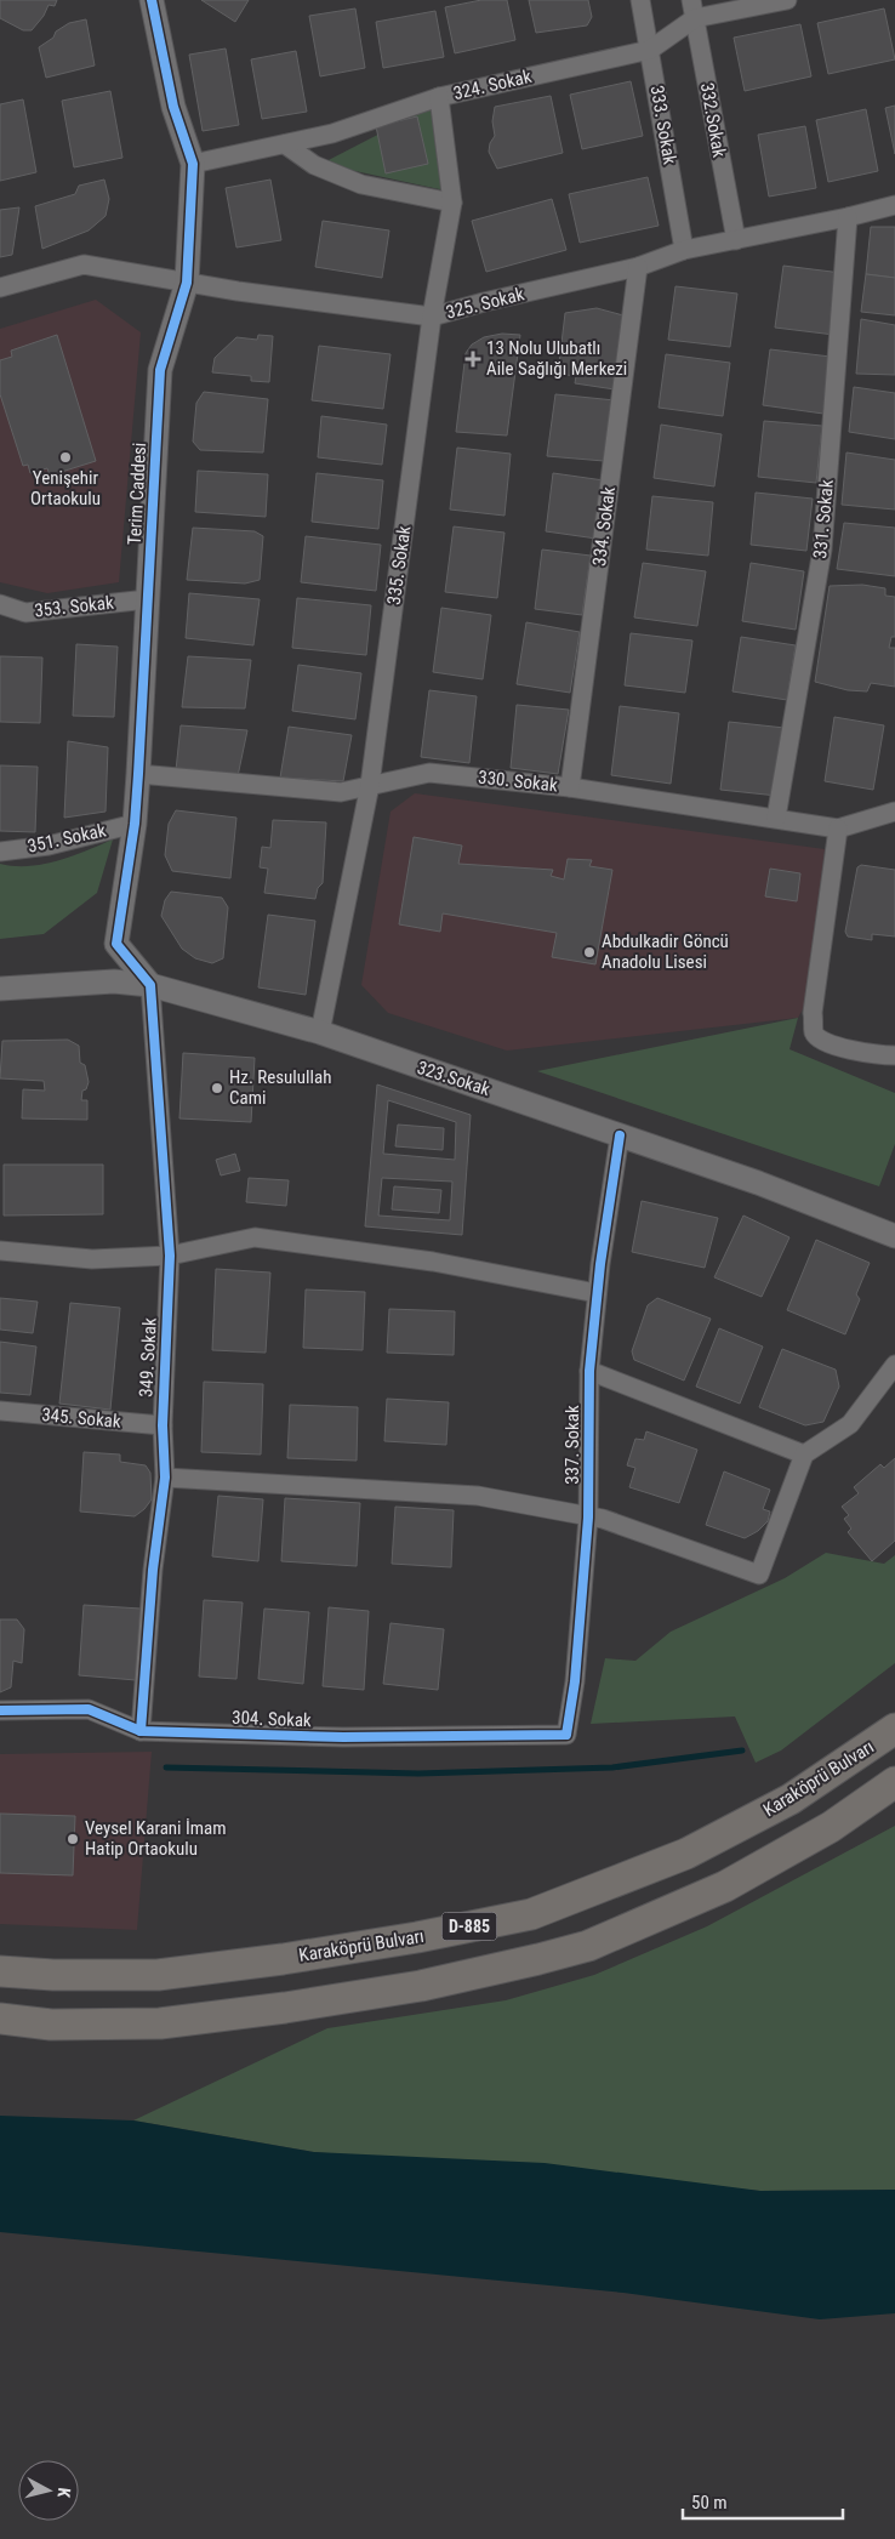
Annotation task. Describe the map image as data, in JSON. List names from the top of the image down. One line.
{"streets":{"highway":["Karaköprü Bulvarı","D-885"],"street":["324. Sokak","332.Sokak","333. Sokak","325. Sokak","Terim Caddesi","331. Sokak","334. Sokak","335. Sokak","353. Sokak","330. Sokak","351. Sokak","323.Sokak","349. Sokak","345. Sokak","337. Sokak","304. Sokak"]},"crossings":[["324. Sokak","332.Sokak"],["324. Sokak","333. Sokak"],["324. Sokak","Terim Caddesi"],["324. Sokak","335. Sokak"],["332.Sokak","325. Sokak"],["333. Sokak","325. Sokak"],["325. Sokak","Terim Caddesi"],["325. Sokak","331. Sokak"],["325. Sokak","334. Sokak"],["325. Sokak","335. Sokak"],["Terim Caddesi","353. Sokak"],["Terim Caddesi","330. Sokak"],["Terim Caddesi","351. Sokak"],["Terim Caddesi","323.Sokak"],["Terim Caddesi","349. Sokak"],["331. Sokak","330. Sokak"],["334. Sokak","330. Sokak"],["335. Sokak","330. Sokak"],["335. Sokak","323.Sokak"],["323.Sokak","349. Sokak"],["323.Sokak","337. Sokak"],["349. Sokak","345. Sokak"],["349. Sokak","304. Sokak"],["337. Sokak","304. Sokak"]],"places":{"health":["13 Nolu Ulubatlı Aile Sağlığı Merkezi"],"other":["Yenişehir Ortaokulu","Abdulkadir Göncü Anadolu Lisesi","Hz. Resulullah Cami","Veysel Karani İmam Hatip Ortaokulu"]},"scale_bar":"50 m","north":"right"}
